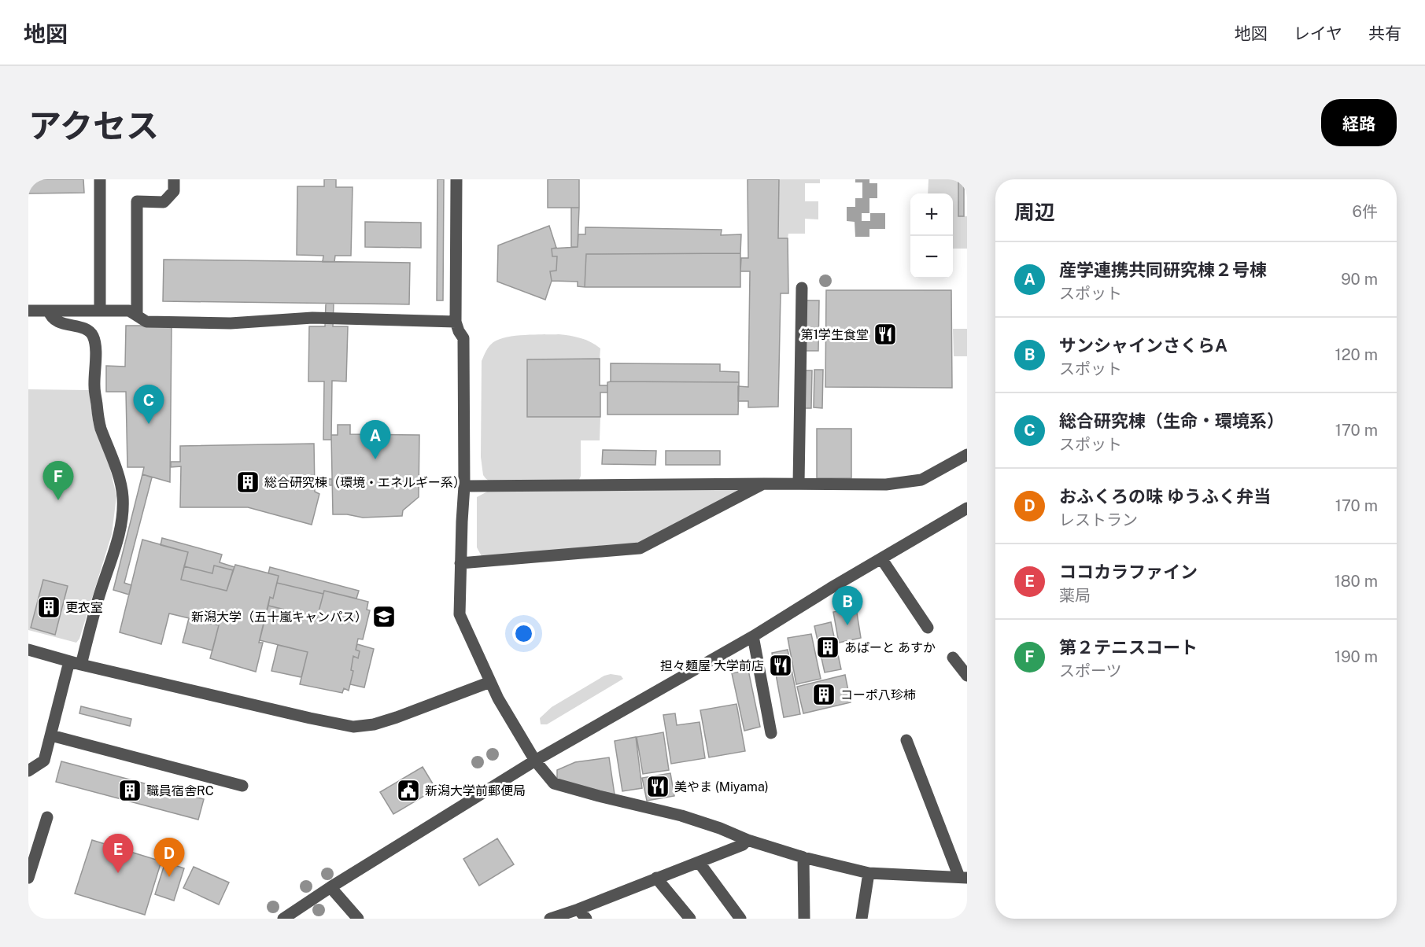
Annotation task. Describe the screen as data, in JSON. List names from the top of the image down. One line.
{"places":{"restaurant":["第1学生食堂","担々麺屋 大学前店","美やま (Miyama)"],"building":["総合研究棟（環境・エネルギー系）","更衣室","あぱーと あすか","コーポ八珍柿","職員宿舎RC"],"school or university":["新潟大学（五十嵐キャンパス）"],"public building":["新潟大学前郵便局"]},"page":{"header":"地図","nav":["地図","レイヤ","共有"],"title":"アクセス","buttons":"経路","heading":["周辺","6件"],"map_buttons":["+","−"],"list":[{"mark":"A","name":"産学連携共同研究棟２号棟","note":"スポット","value":"90 m"},{"mark":"B","name":"サンシャインさくらA","note":"スポット","value":"120 m"},{"mark":"C","name":"総合研究棟（生命・環境系）","note":"スポット","value":"170 m"},{"mark":"D","name":"おふくろの味 ゆうふく弁当","note":"レストラン","value":"170 m"},{"mark":"E","name":"ココカラファイン","note":"薬局","value":"180 m"},{"mark":"F","name":"第２テニスコート","note":"スポーツ","value":"190 m"}],"pins":["C","A","F","B","E","D"]}}
